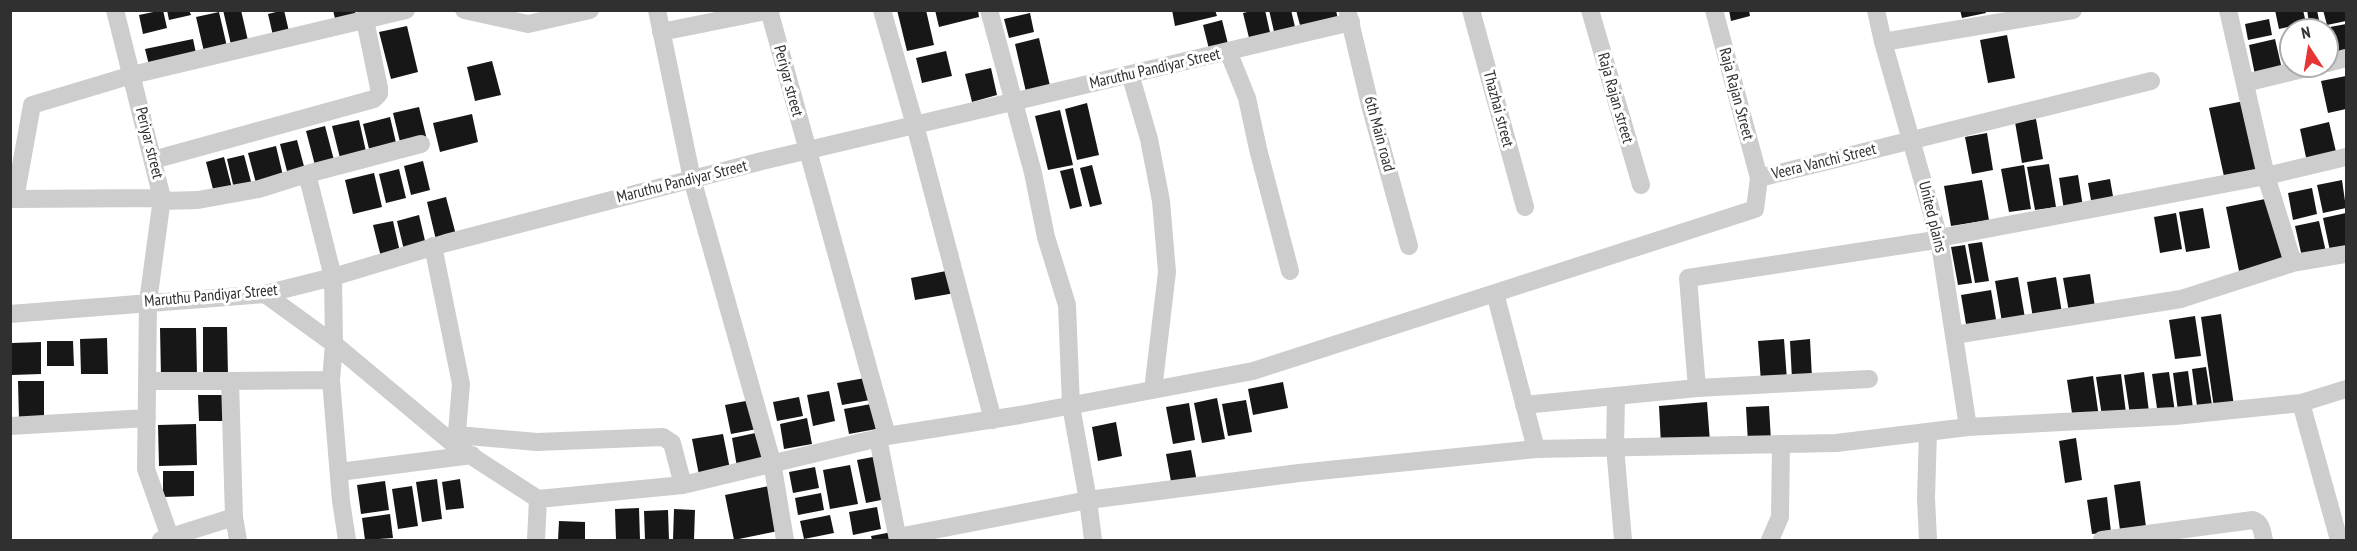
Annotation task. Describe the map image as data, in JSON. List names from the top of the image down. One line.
{"streets":{"street":["Maruthu Pandiyar Street","Periyar street","Raja Rajan Street","Raja Rajan street","Thazhai street","6th Main road","Veera Vanchi Street","United plains"]},"crossings":[["Maruthu Pandiyar Street","Periyar street"],["Maruthu Pandiyar Street","6th Main road"],["Raja Rajan Street","Veera Vanchi Street"],["Veera Vanchi Street","United plains"]],"north":"top"}
